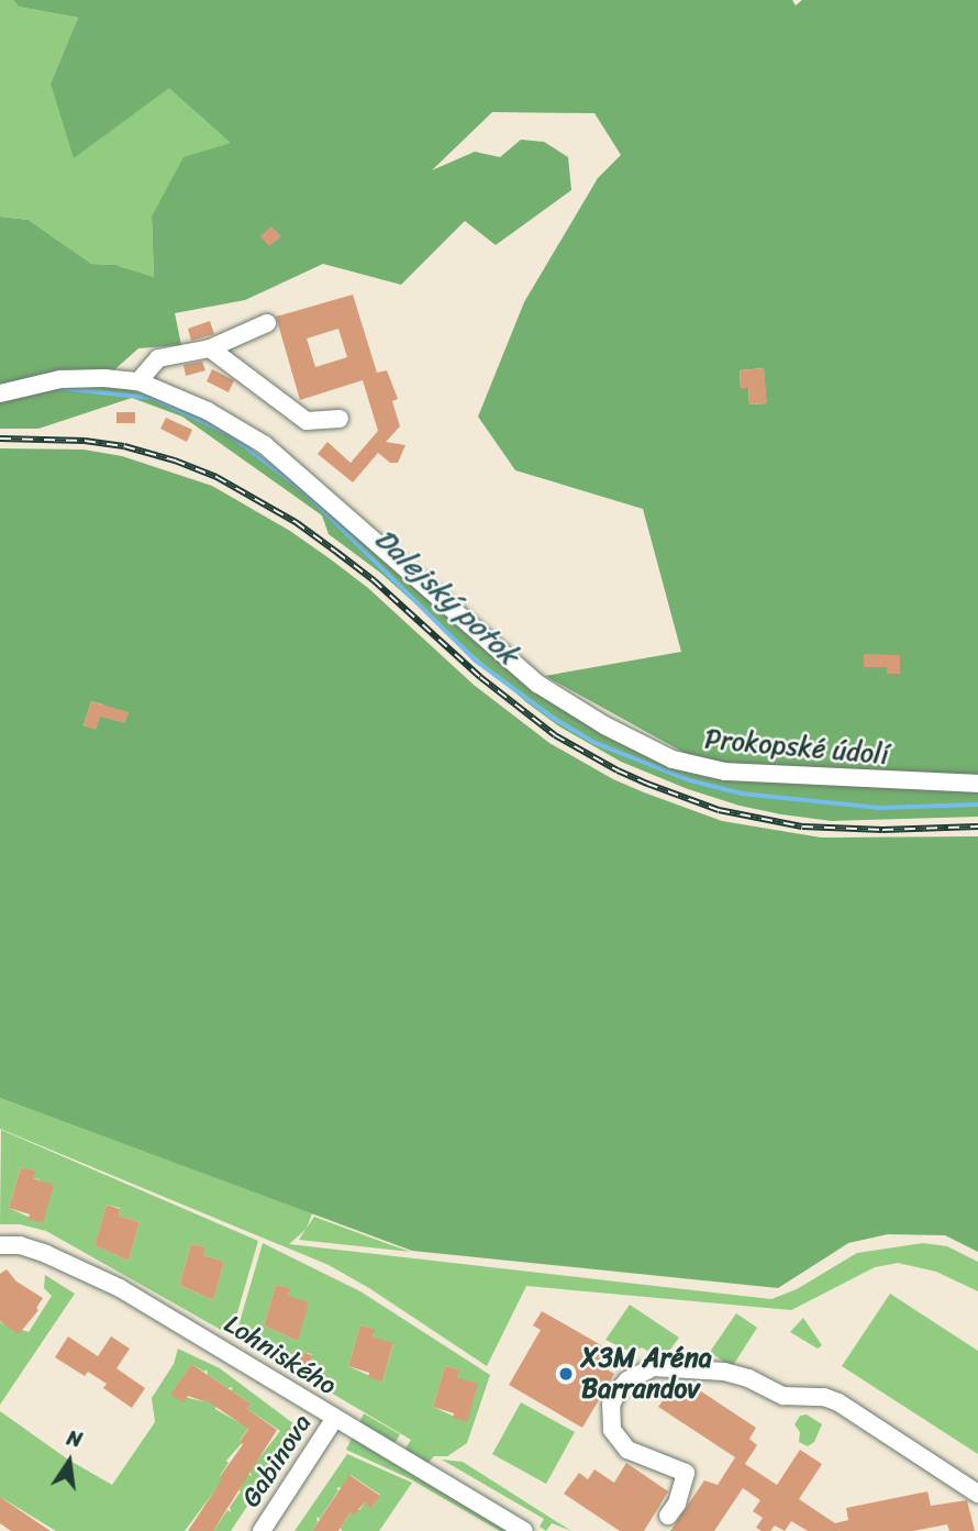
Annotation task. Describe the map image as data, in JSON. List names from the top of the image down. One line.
{"streets":{"street":["Prokopské údolí","Lohniského","Gabinova"]},"crossings":[["Lohniského","Gabinova"]],"water":["Dalejský potok"],"places":["X3M Aréna Barrandov"],"north":"top"}
